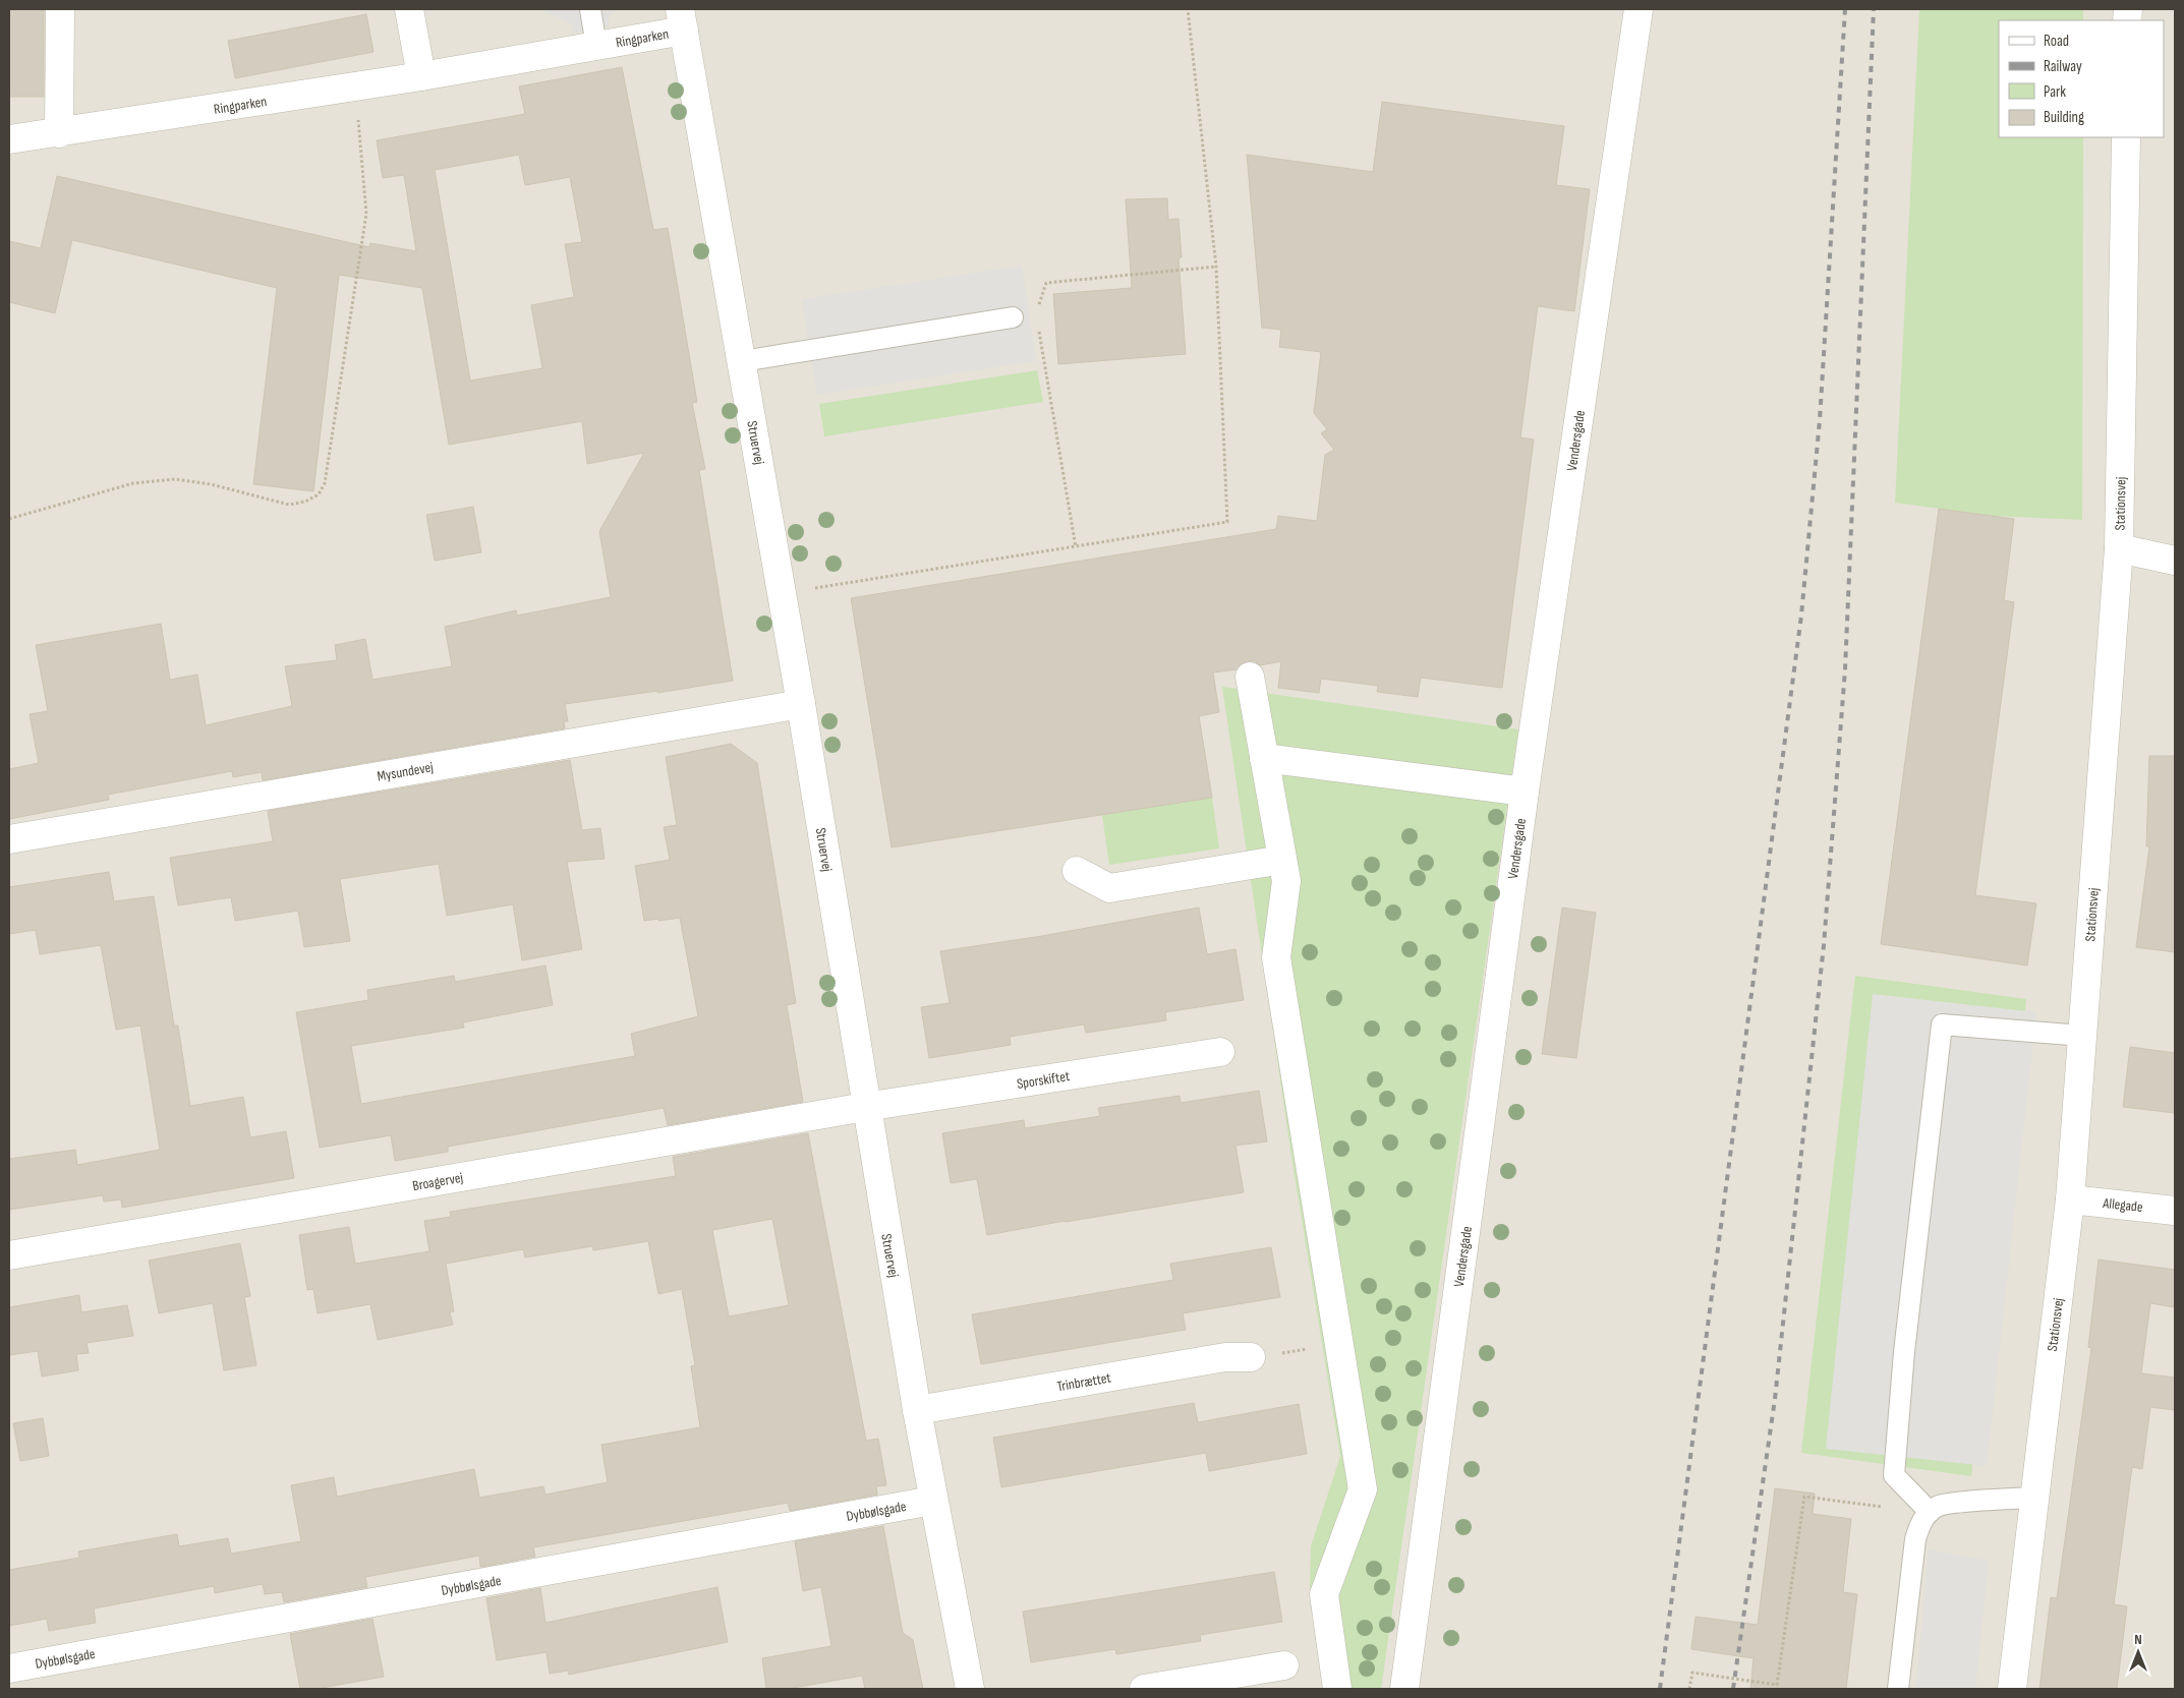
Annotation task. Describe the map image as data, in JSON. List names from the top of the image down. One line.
{"streets":{"street":["Ringparken","Vendersgade","Struervej","Stationsvej","Mysundevej","Sporskiftet","Broagervej","Allegade","Trinbrættet","Dybbølsgade"]},"crossings":[["Ringparken","Struervej"],["Struervej","Mysundevej"],["Struervej","Sporskiftet"],["Struervej","Broagervej"],["Struervej","Trinbrættet"],["Struervej","Dybbølsgade"],["Stationsvej","Allegade"],["Sporskiftet","Broagervej"]],"legend":["Road","Railway","Park","Building"],"north":"top"}
